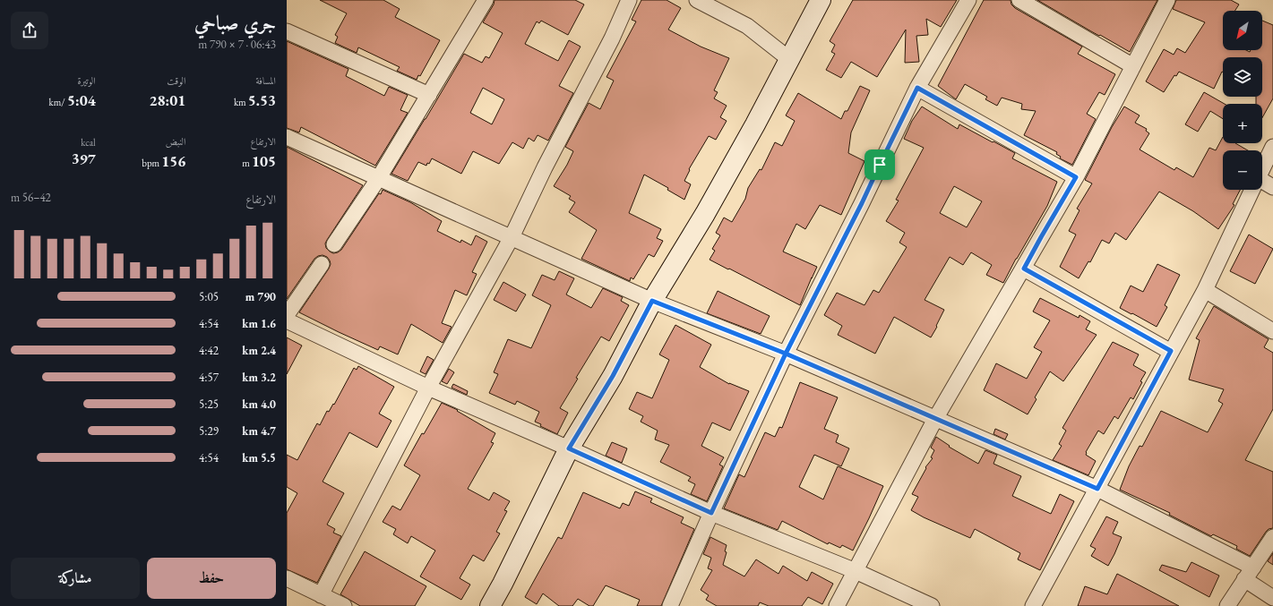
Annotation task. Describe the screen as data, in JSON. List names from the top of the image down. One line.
{"north":"bottom left","page":{"heading":["جري صباحي","06:43 · 7 × 790 m"],"map_buttons":["+","−"],"stats":[["المسافة","5.53 km"],["الوقت","28:01"],["الوتيرة","5:04 /km"],["الارتفاع","105 m"],["النبض","156 bpm"],["kcal","397"]],"chart":["الارتفاع","42–56 m"],"list":[{"name":"790 m","note":"5:05"},{"name":"1.6 km","note":"4:54"},{"name":"2.4 km","note":"4:42"},{"name":"3.2 km","note":"4:57"},{"name":"4.0 km","note":"5:25"},{"name":"4.7 km","note":"5:29"},{"name":"5.5 km","note":"4:54"}],"buttons":["حفظ","مشاركة"]}}
